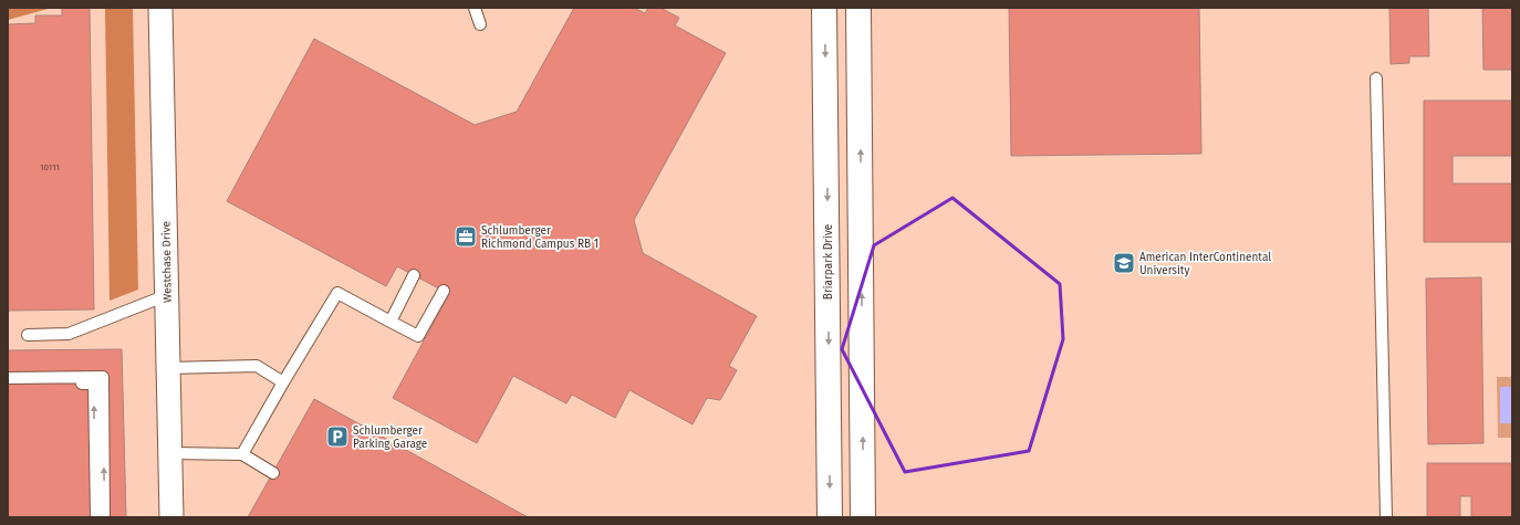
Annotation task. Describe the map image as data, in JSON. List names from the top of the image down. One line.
{"streets":{"street":["Westchase Drive","Briarpark Drive"]},"places":{"office":["Schlumberger Richmond Campus RB 1"],"school or university":["American InterContinental University"],"parking":["Schlumberger Parking Garage"]},"house_numbers":["10111"]}
